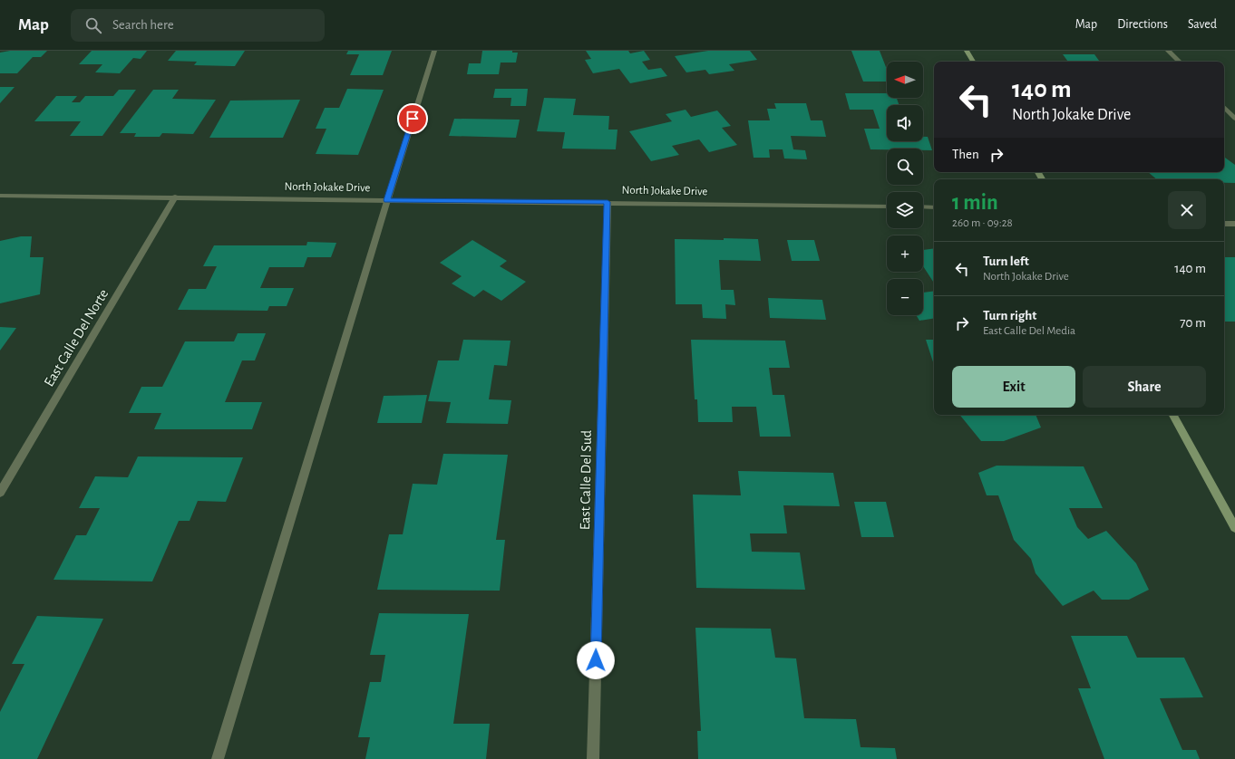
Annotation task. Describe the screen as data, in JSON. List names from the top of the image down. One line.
{"streets":{"street":["North Jokake Drive","East Calle Del Norte","East Calle Del Sud"]},"crossings":[["North Jokake Drive","East Calle Del Norte"],["North Jokake Drive","East Calle Del Sud"]],"north":"left","page":{"header":"Map","search":"Search here","nav":["Map","Directions","Saved"],"map_buttons":["+","−"],"turn":["140 m","North Jokake Drive"],"then":"Then","heading":["1 min","260 m · 09:28"],"list":[{"name":"Turn left","note":"North Jokake Drive","value":"140 m"},{"name":"Turn right","note":"East Calle Del Media","value":"70 m"}],"buttons":["Exit","Share"]}}
